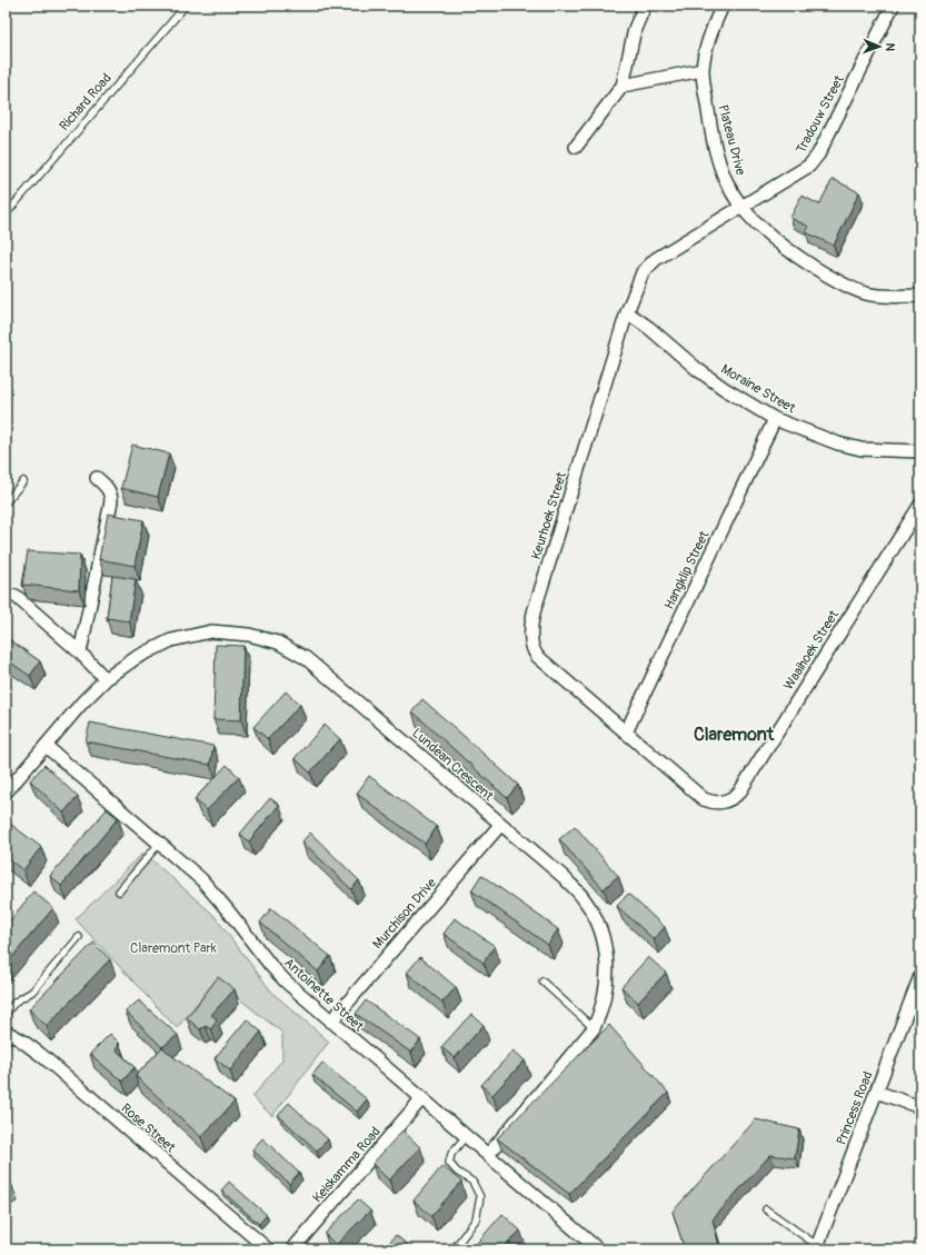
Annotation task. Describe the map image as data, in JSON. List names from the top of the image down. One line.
{"streets":{"street":["Tradouw Street","Plateau Drive","Moraine Street","Keurhoek Street","Hangklip Street","Waaihoek Street","Lundean Crescent","Murchison Drive","Antoinette Street","Princess Road","Rose Street","Keiskamma Road"],"lane":["Richard Road"]},"crossings":[["Tradouw Street","Plateau Drive"],["Tradouw Street","Keurhoek Street"],["Plateau Drive","Keurhoek Street"],["Moraine Street","Keurhoek Street"],["Moraine Street","Hangklip Street"],["Keurhoek Street","Hangklip Street"],["Keurhoek Street","Waaihoek Street"],["Lundean Crescent","Murchison Drive"],["Lundean Crescent","Antoinette Street"],["Murchison Drive","Antoinette Street"],["Antoinette Street","Keiskamma Road"]],"districts":["Claremont"],"parks":["Claremont Park"],"north":"right"}
